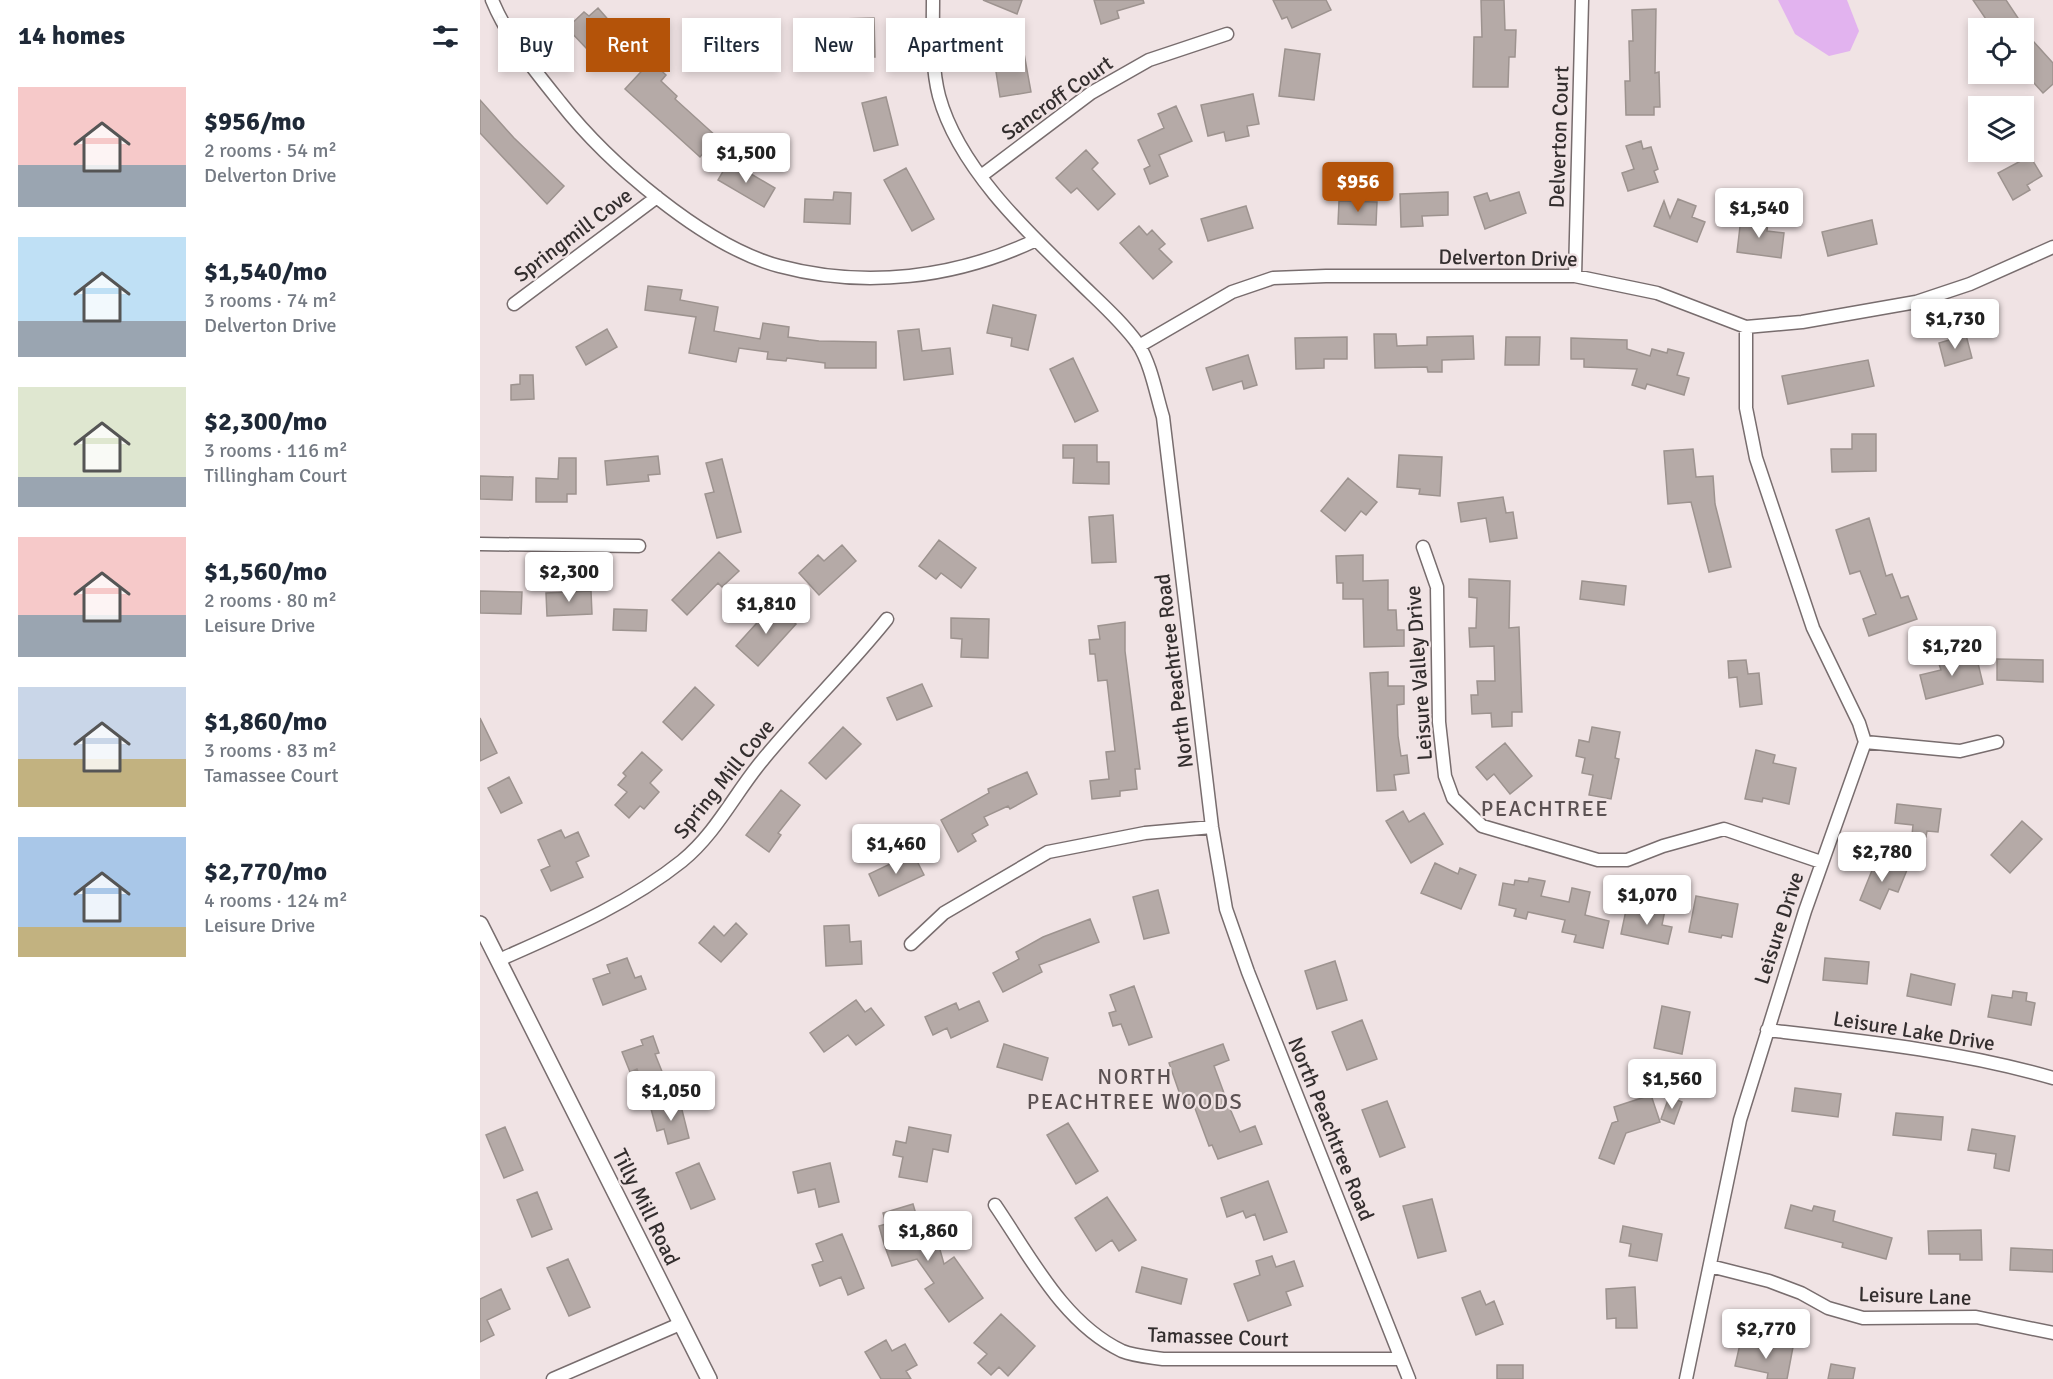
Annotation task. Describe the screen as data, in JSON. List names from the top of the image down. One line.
{"streets":{"street":["Sancroff Court","Delverton Court","Springmill Cove","Delverton Drive","North Peachtree Road","Leisure Valley Drive","Spring Mill Cove","Leisure Drive","Leisure Lake Drive","Tilly Mill Road","Leisure Lane","Tamassee Court"]},"crossings":[["Sancroff Court","North Peachtree Road"],["Delverton Court","Delverton Drive"],["Delverton Drive","North Peachtree Road"],["North Peachtree Road","Tamassee Court"],["Leisure Valley Drive","Leisure Drive"],["Spring Mill Cove","Tilly Mill Road"],["Leisure Drive","Leisure Lake Drive"],["Leisure Drive","Leisure Lane"]],"districts":["PEACHTREE","NORTH PEACHTREE WOODS"],"page":{"heading":"14 homes","chip":["Buy","Rent","Filters","New","Apartment"],"list":[{"name":"$956/mo","note":"2 rooms · 54 m² · Delverton Drive"},{"name":"$1,540/mo","note":"3 rooms · 74 m² · Delverton Drive"},{"name":"$2,300/mo","note":"3 rooms · 116 m² · Tillingham Court"},{"name":"$1,560/mo","note":"2 rooms · 80 m² · Leisure Drive"},{"name":"$1,860/mo","note":"3 rooms · 83 m² · Tamassee Court"},{"name":"$2,770/mo","note":"4 rooms · 124 m² · Leisure Drive"}],"price":["$1,500","$956","$1,540","$1,730","$2,300","$1,810","$1,720","$1,460","$2,780","$1,070","$1,560","$1,050","$1,860","$2,770"]}}
